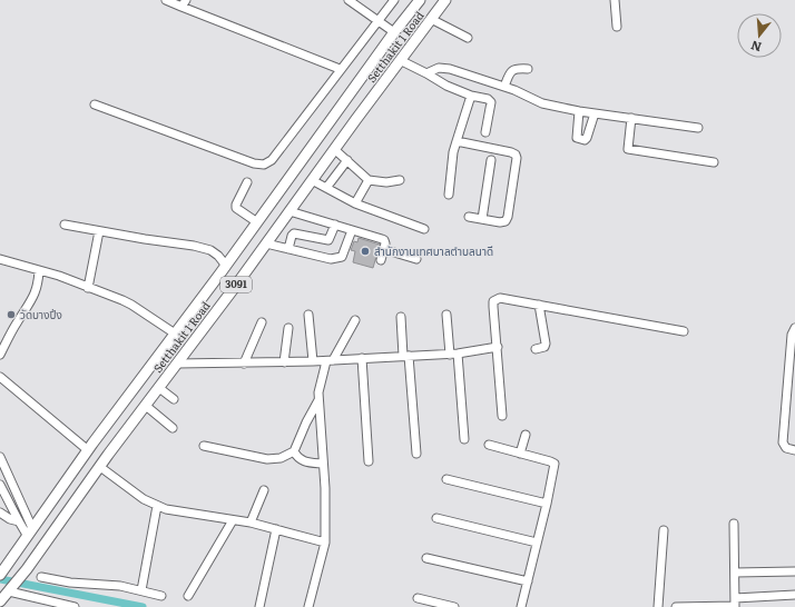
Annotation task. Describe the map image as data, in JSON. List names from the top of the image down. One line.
{"streets":{"main road":["Setthakit 1 Road","3091"]},"places":["สำนักงานเทศบาลตำบลนาดี","วัดบางปิ้ง"],"north":"bottom"}
